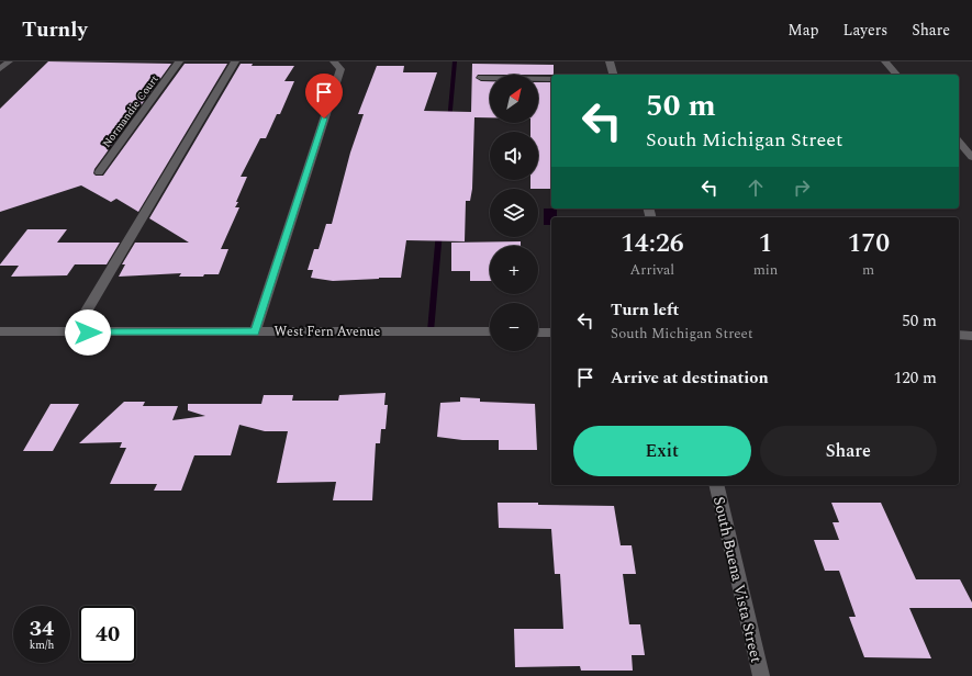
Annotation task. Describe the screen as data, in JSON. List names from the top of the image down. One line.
{"streets":{"street":["Normandie Court","West Fern Avenue","South Buena Vista Street"]},"north":"top right","page":{"header":"Turnly","nav":["Map","Layers","Share"],"map_buttons":["+","−"],"turn":["50 m","South Michigan Street"],"eta":["14:26","Arrival","1","min","170","m"],"list":[{"name":"Turn left","note":"South Michigan Street","value":"50 m"},{"name":"Arrive at destination","value":"120 m"}],"buttons":["Exit","Share"],"speed":"34 km/h","limit":"40"}}
